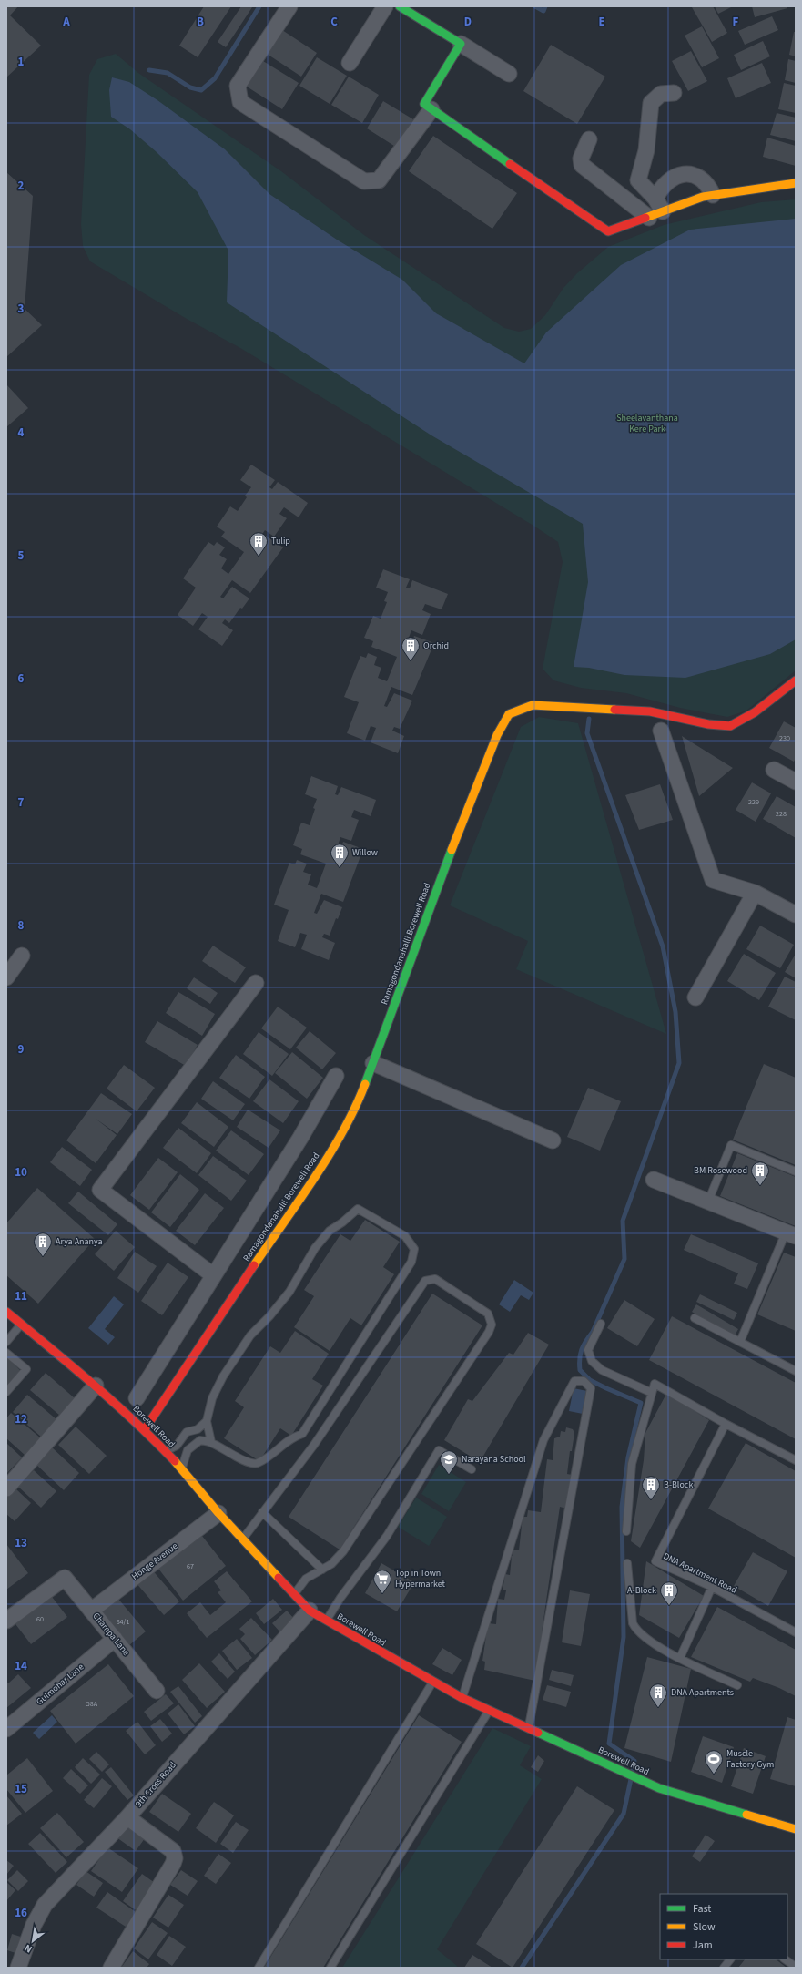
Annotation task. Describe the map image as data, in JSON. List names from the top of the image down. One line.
{"streets":{"street":["Ramagondanahalli Borewell Road","Borewell Road","Honge Avenue","Champa Lane","Gulmohar Lane","9th Cross Road"],"lane":["DNA Apartment Road"]},"crossings":[["Ramagondanahalli Borewell Road","Borewell Road"],["Borewell Road","Honge Avenue"],["Borewell Road","9th Cross Road"],["Honge Avenue","Champa Lane"],["Champa Lane","Gulmohar Lane"]],"parks":["Sheelavanthana Kere Park"],"places":{"building":["Tulip","Orchid","Willow","BM Rosewood","Arya Ananya","B-Block","A-Block","DNA Apartments"],"school or university":["Narayana School"],"supermarket":["Top in Town Hypermarket"],"sports":["Muscle Factory Gym"]},"house_numbers":["230","229","228","67","60","64/1","58A"],"legend":["Fast","Slow","Jam"],"north":"bottom left","grid":{"columns":["A","B","C","D","E","F"],"rows":["1","2","3","4","5","6","7","8","9","10","11","12","13","14","15","16"]}}
